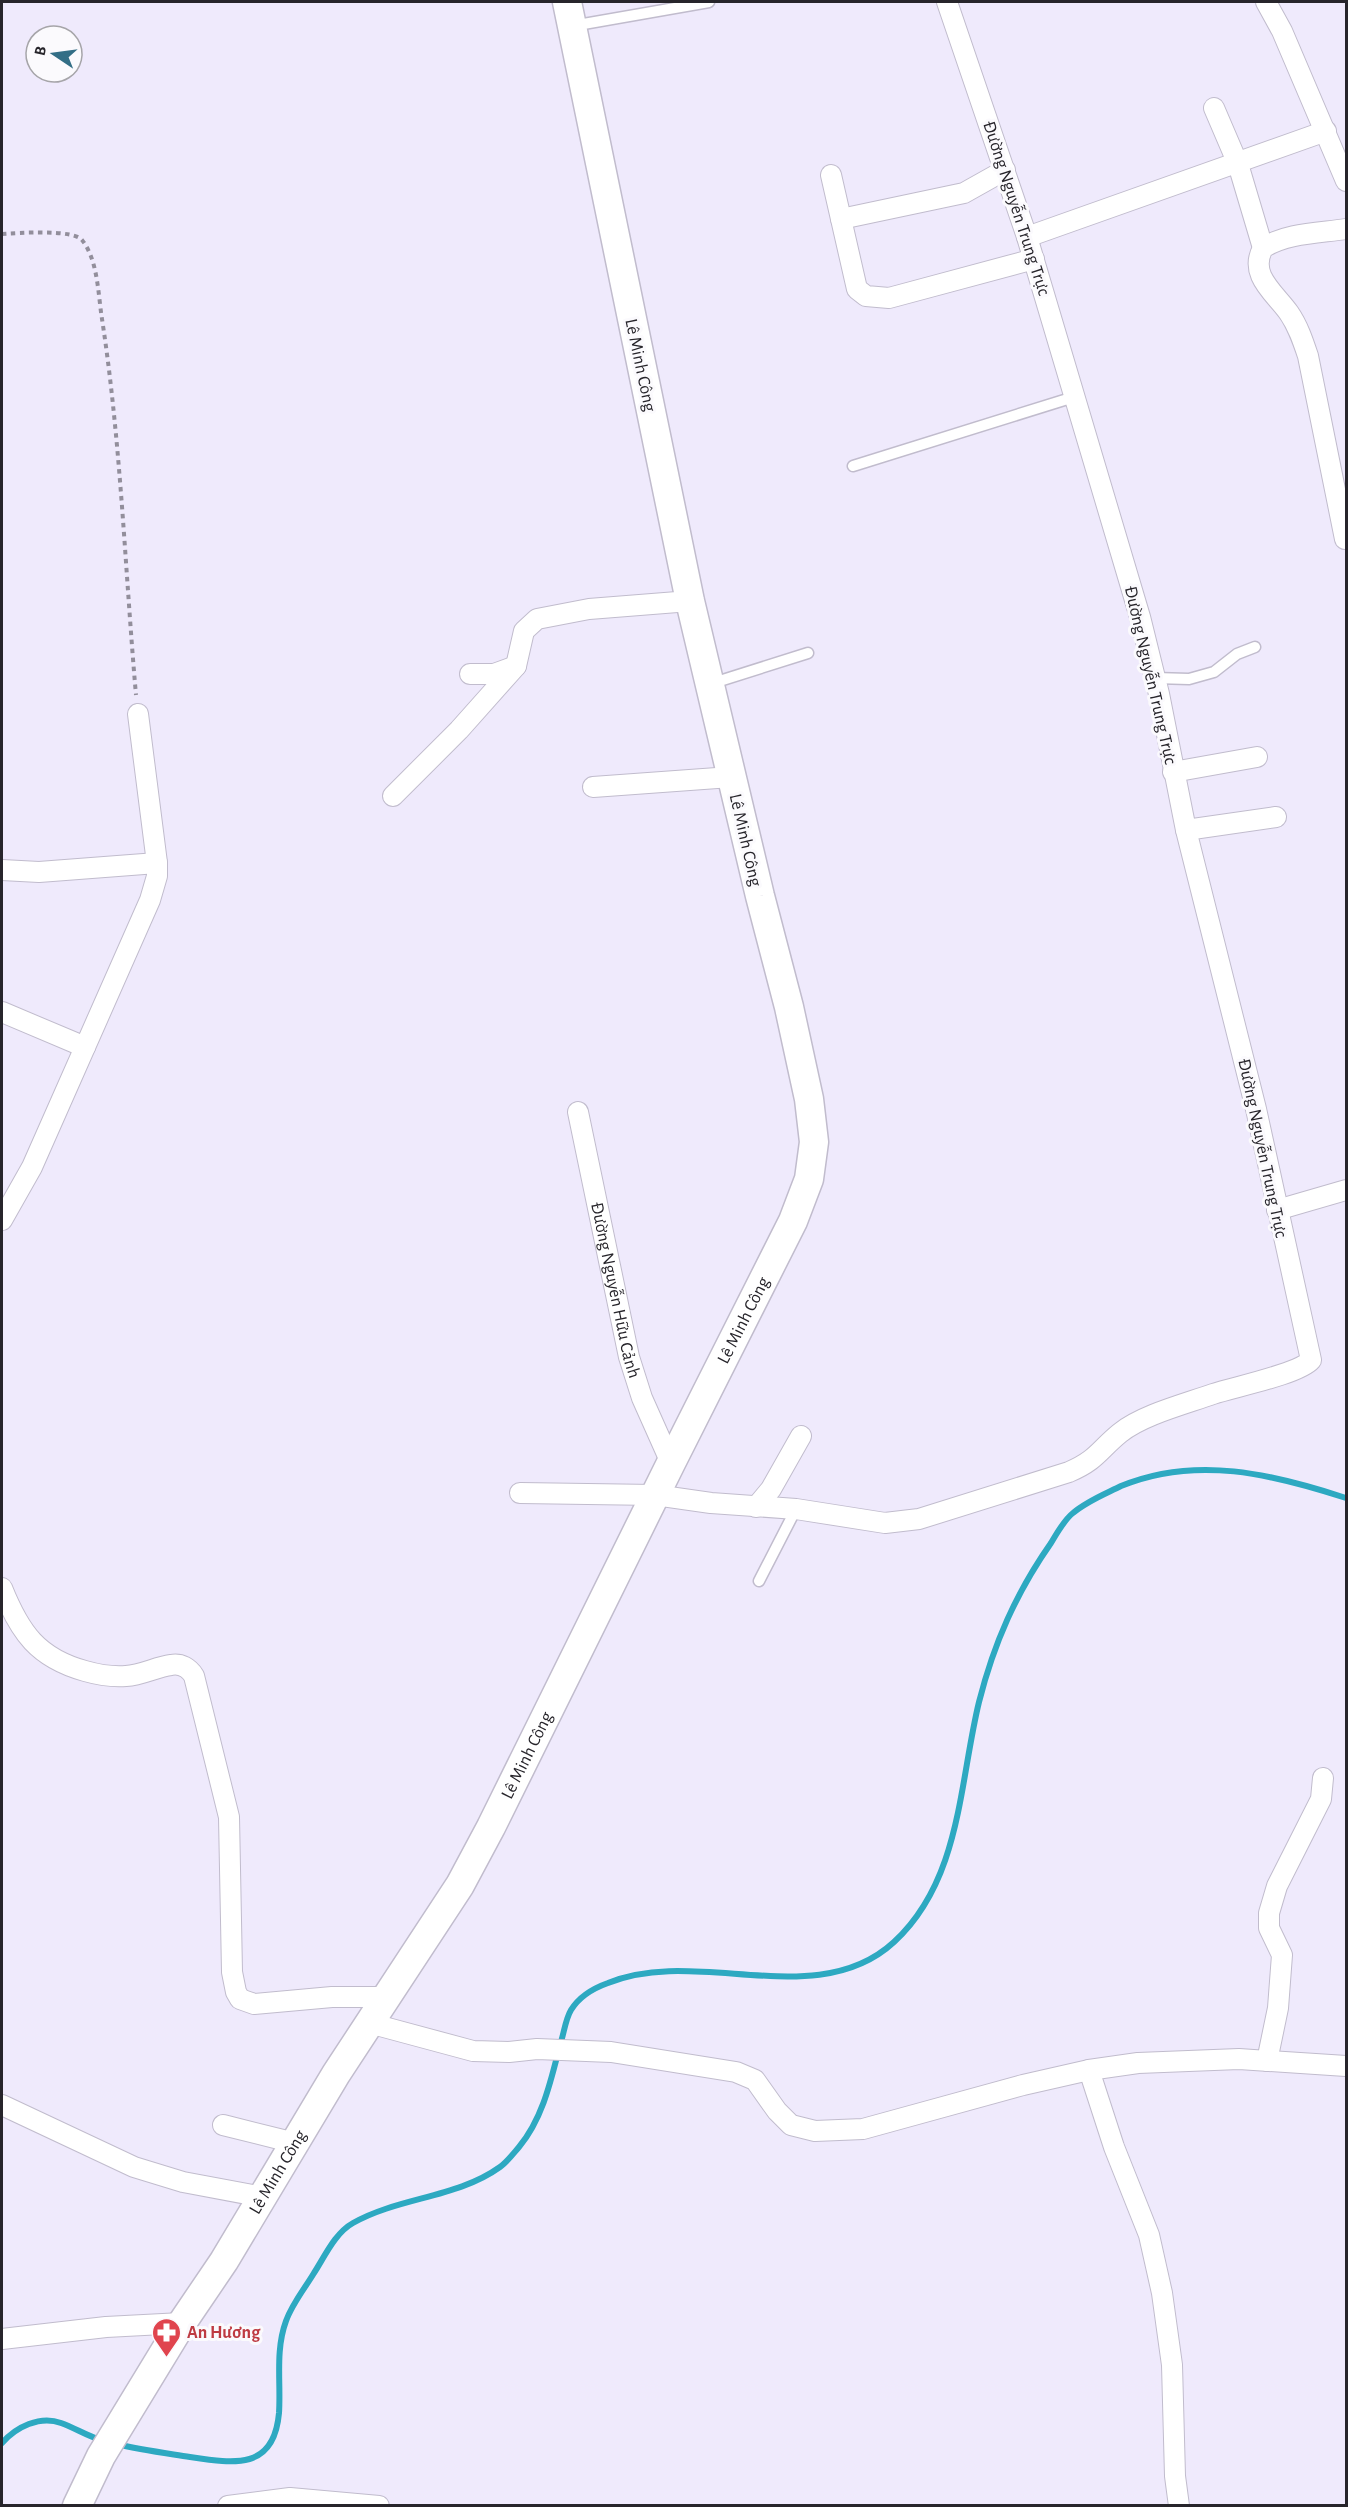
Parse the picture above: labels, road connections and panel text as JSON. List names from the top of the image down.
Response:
{
  "streets": {
    "main road": ["Lê Minh Công"],
    "street": ["Đường Nguyễn Trung Trực", "Đường Nguyễn Hữu Cảnh"]
  },
  "crossings": [
    ["Lê Minh Công", "Đường Nguyễn Hữu Cảnh"]
  ],
  "places": {
    "pharmacy": ["An Hương"]
  },
  "north": "left"
}
